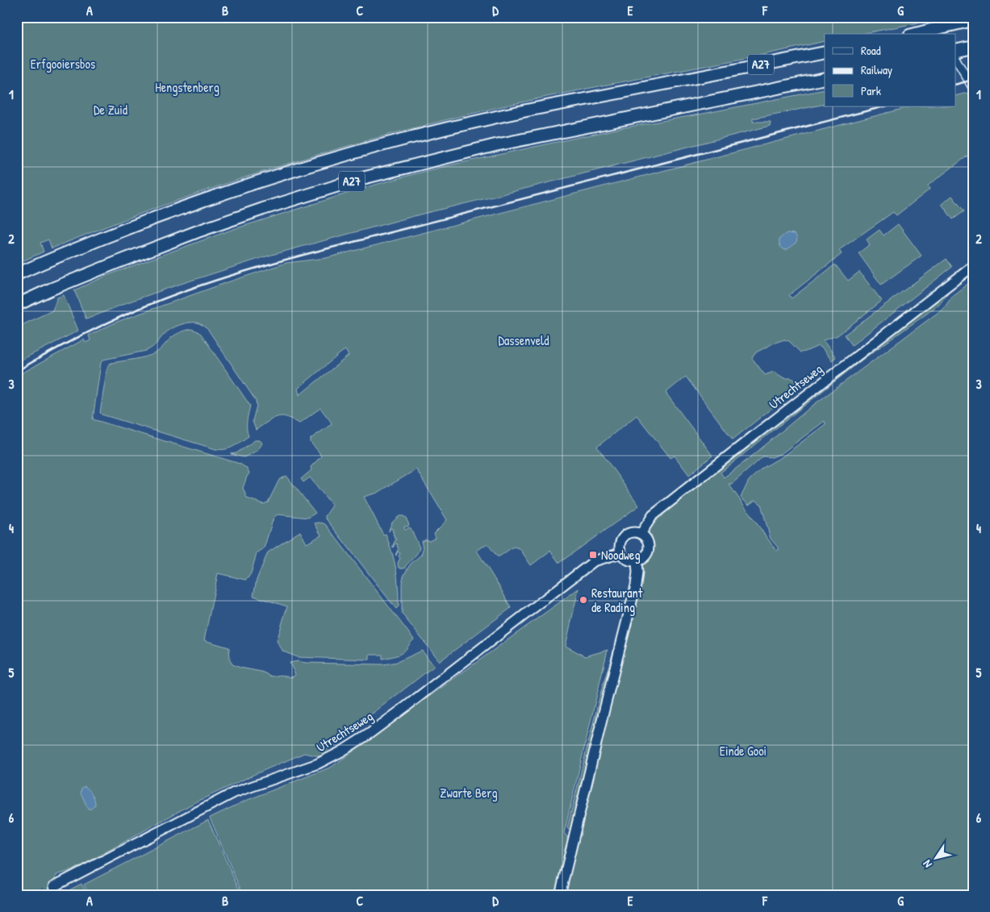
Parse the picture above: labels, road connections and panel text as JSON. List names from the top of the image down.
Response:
{
  "streets": {
    "highway": ["A27"],
    "main road": ["Utrechtseweg"]
  },
  "parks": [
    "Erfgooiersbos",
    "Hengstenberg",
    "De Zuid",
    "Dassenveld",
    "Einde Gooi",
    "Zwarte Berg"
  ],
  "places": {
    "transit": ["Noodweg"],
    "other": ["Restaurant de Rading"]
  },
  "legend": ["Road", "Railway", "Park"],
  "north": "bottom left",
  "grid": {
    "columns": [
      "A",
      "B",
      "C",
      "D",
      "E",
      "F",
      "G"
    ],
    "rows": [
      "1",
      "2",
      "3",
      "4",
      "5",
      "6"
    ]
  }
}
